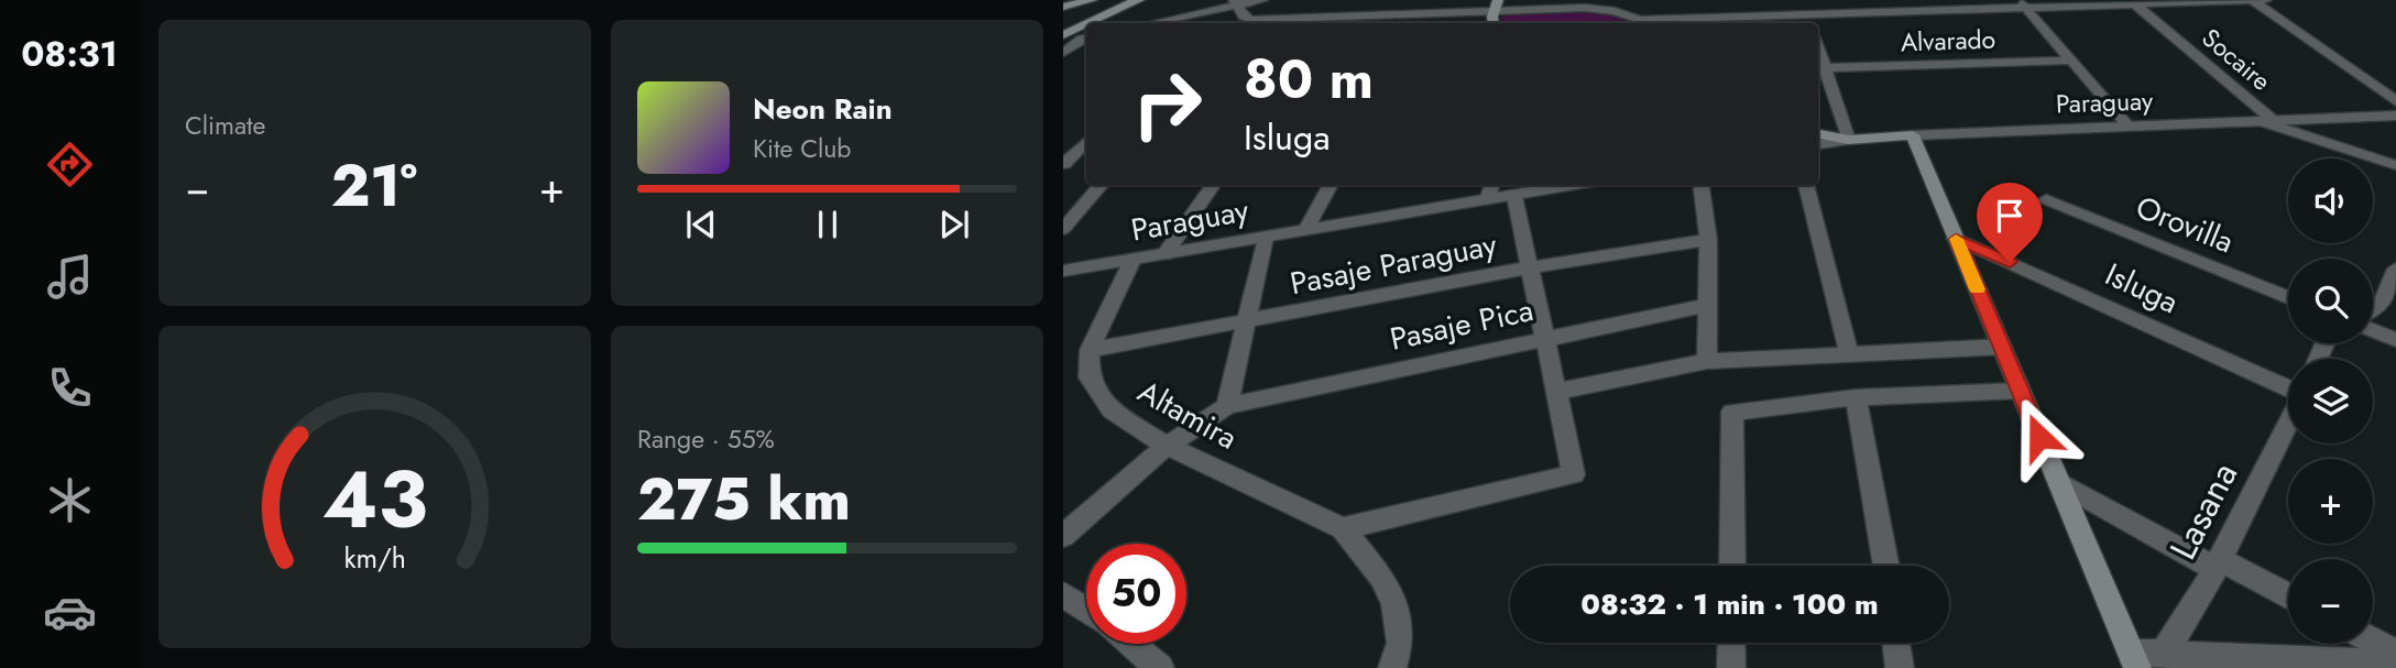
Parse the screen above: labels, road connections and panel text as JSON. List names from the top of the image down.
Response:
{
  "streets": {
    "main road": ["Paraguay"],
    "street": [
      "Alvarado",
      "Socaire",
      "Orovilla",
      "Pasaje Paraguay",
      "Isluga",
      "Pasaje Pica",
      "Altamira",
      "Lasana"
    ]
  },
  "crossings": [
    ["Socaire", "Paraguay"],
    ["Pasaje Paraguay", "Altamira"]
  ],
  "page": {
    "tabs": "08:31",
    "tile": [
      "Climate",
      ["Range · 55%", "275 km"]
    ],
    "turn": ["80 m", "Isluga"],
    "song": ["Neon Rain", "Kite Club"],
    "heat": ["−", "21°", "+"],
    "map_buttons": ["+", "−"],
    "limit": "50",
    "trip": "08:32 · 1 min · 100 m",
    "gauge": ["43", "km/h"]
  }
}
